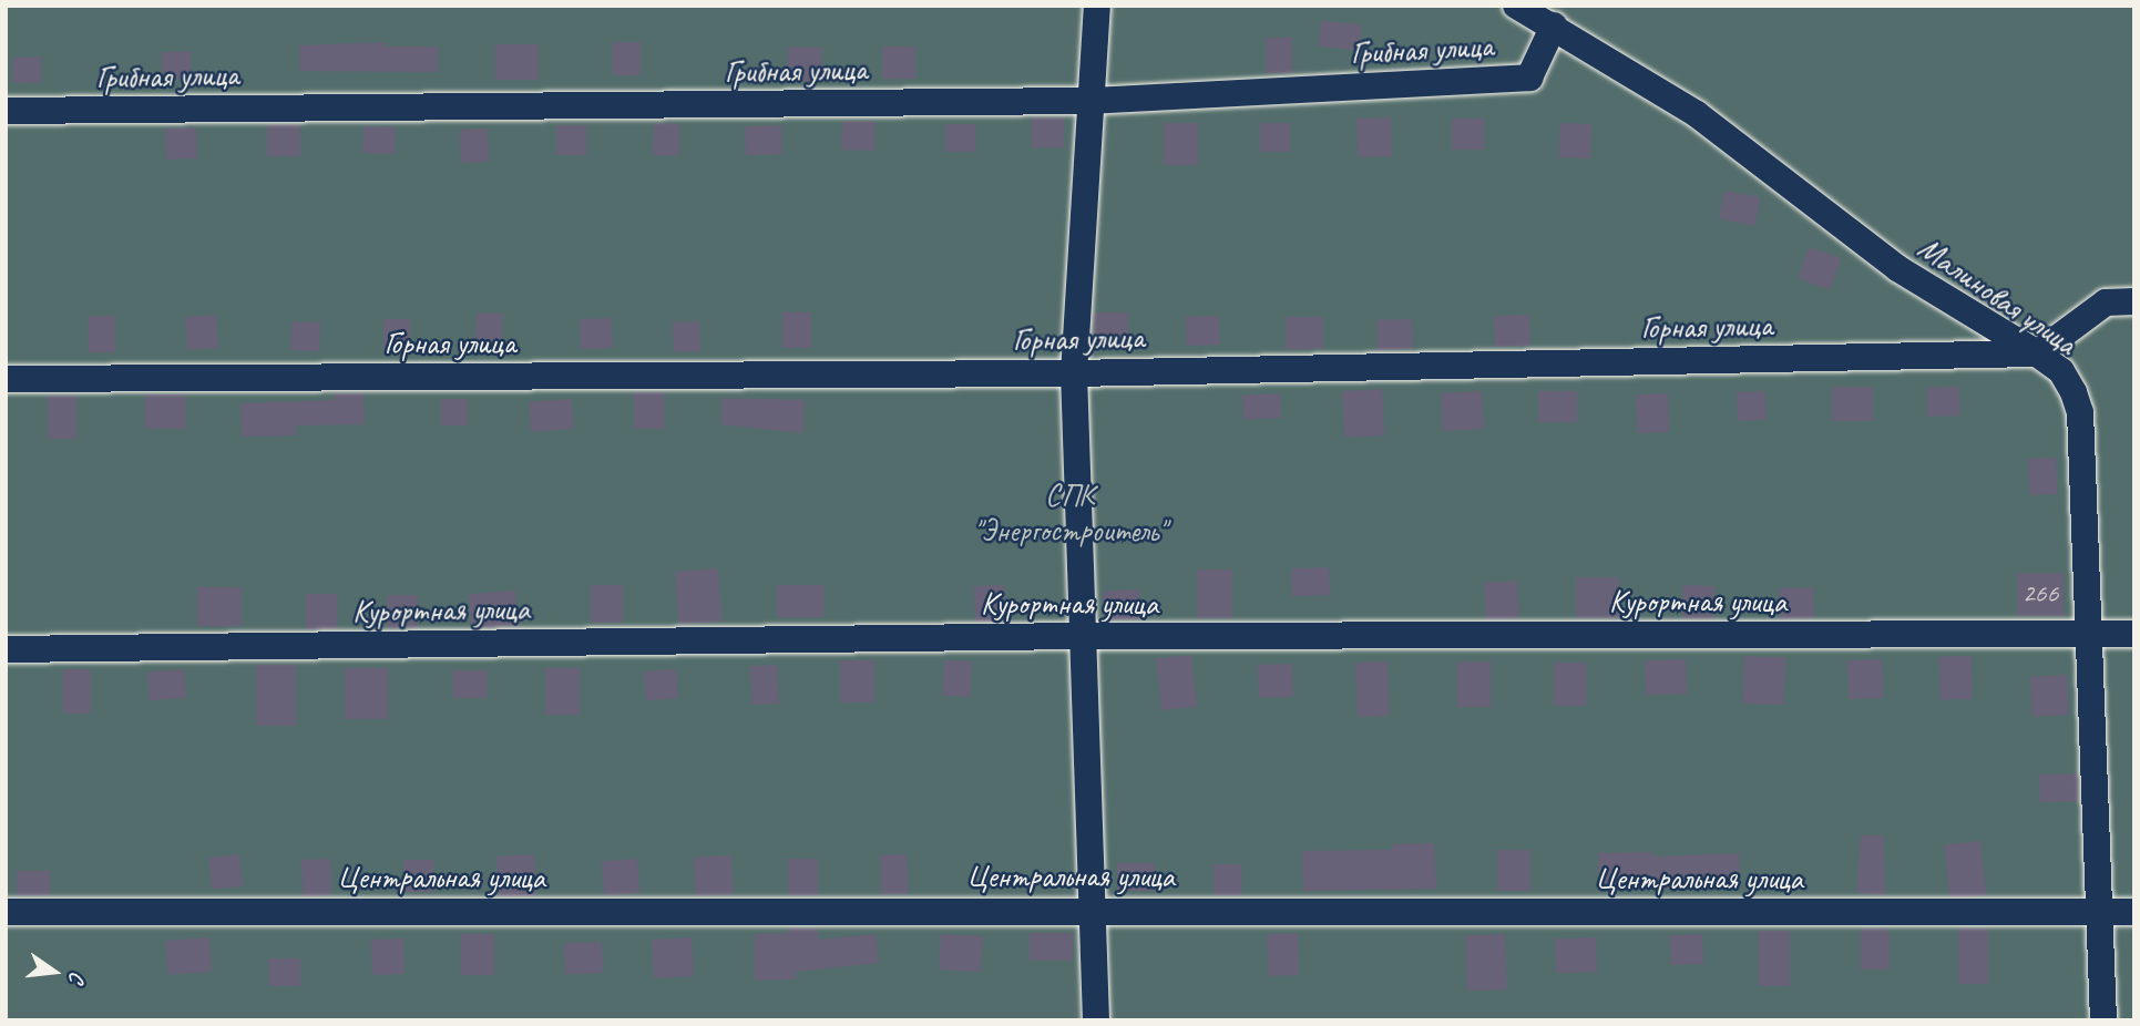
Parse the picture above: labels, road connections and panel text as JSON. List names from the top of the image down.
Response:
{
  "streets": {
    "street": [
      "Грибная улица",
      "Малиновая улица",
      "Горная улица",
      "Курортная улица",
      "Центральная улица"
    ]
  },
  "crossings": [
    ["Грибная улица", "Малиновая улица"],
    ["Малиновая улица", "Горная улица"],
    ["Малиновая улица", "Курортная улица"],
    ["Малиновая улица", "Центральная улица"]
  ],
  "parks": ["СПК \"Энергостроитель\""],
  "house_numbers": ["266"],
  "north": "right"
}
